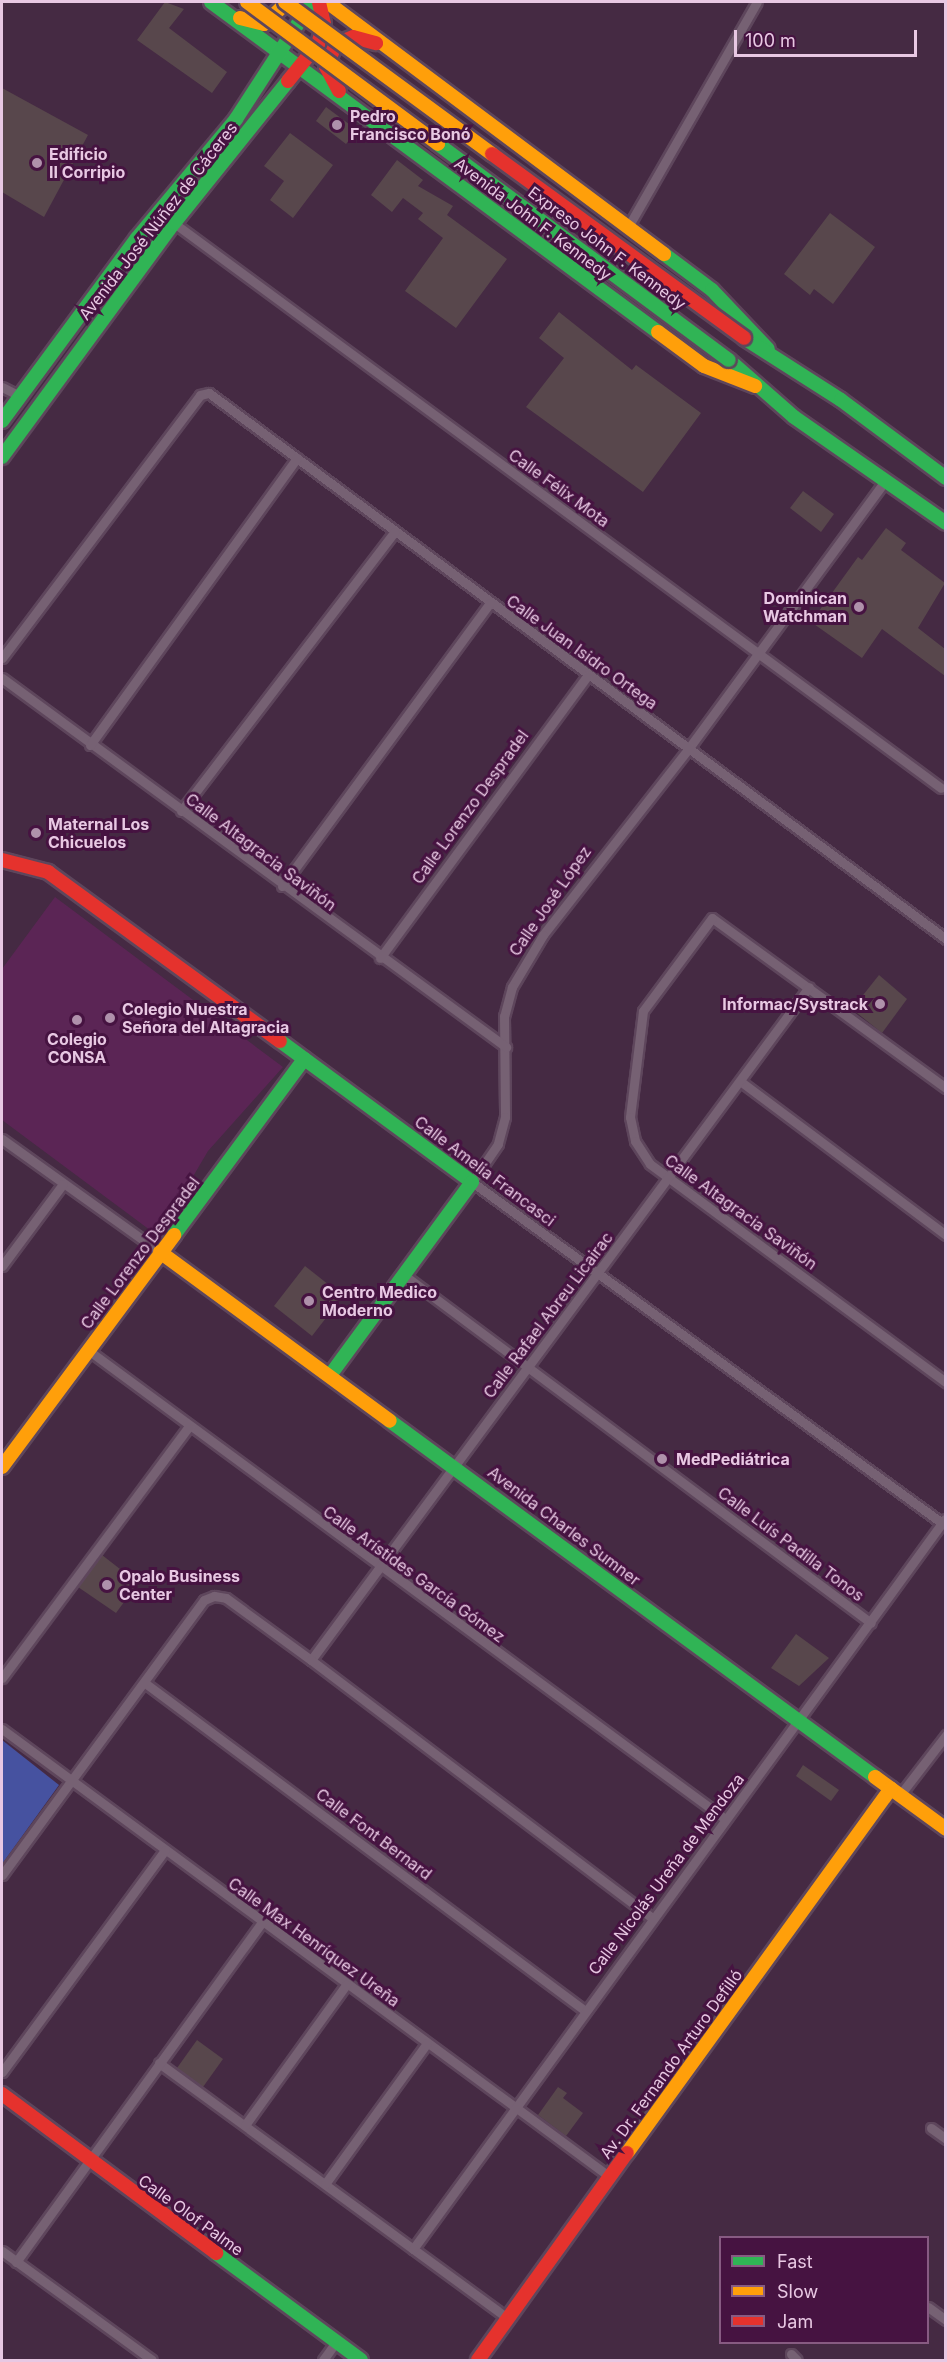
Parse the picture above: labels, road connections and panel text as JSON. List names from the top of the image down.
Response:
{
  "streets": {
    "main road": [
      "Avenida John F. Kennedy",
      "Avenida José Núñez de Cáceres",
      "Expreso John F. Kennedy",
      "Calle Lorenzo Despradel",
      "Calle José López",
      "Calle Amelia Francasci",
      "Avenida Charles Sumner",
      "Av. Dr. Fernando Arturo Defilló",
      "Calle Olof Palme"
    ],
    "street": [
      "Calle Félix Mota",
      "Calle Juan Isidro Ortega",
      "Calle Altagracia Saviñón",
      "Calle Rafael Abreu Licairac",
      "Calle Luís Padilla Tonos",
      "Calle Arístides García Gómez",
      "Calle Font Bernard",
      "Calle Nicolás Ureña de Mendoza",
      "Calle Max Henríquez Ureña"
    ]
  },
  "crossings": [
    ["Avenida John F. Kennedy", "Avenida José Núñez de Cáceres"],
    ["Avenida John F. Kennedy", "Expreso John F. Kennedy"],
    ["Avenida José Núñez de Cáceres", "Calle Félix Mota"],
    ["Expreso John F. Kennedy", "Calle José López"],
    ["Calle Félix Mota", "Calle José López"],
    ["Calle Juan Isidro Ortega", "Calle Lorenzo Despradel"],
    ["Calle Juan Isidro Ortega", "Calle José López"],
    ["Calle Lorenzo Despradel", "Calle Altagracia Saviñón"],
    ["Calle Lorenzo Despradel", "Calle Amelia Francasci"],
    ["Calle Lorenzo Despradel", "Avenida Charles Sumner"],
    ["Calle Lorenzo Despradel", "Calle Arístides García Gómez"],
    ["Calle Altagracia Saviñón", "Calle José López"],
    ["Calle Altagracia Saviñón", "Calle Rafael Abreu Licairac"],
    ["Calle José López", "Calle Amelia Francasci"],
    ["Calle José López", "Avenida Charles Sumner"],
    ["Calle José López", "Calle Luís Padilla Tonos"],
    ["Calle Amelia Francasci", "Calle Rafael Abreu Licairac"],
    ["Calle Amelia Francasci", "Calle Nicolás Ureña de Mendoza"],
    ["Calle Rafael Abreu Licairac", "Avenida Charles Sumner"],
    ["Calle Rafael Abreu Licairac", "Calle Luís Padilla Tonos"],
    ["Calle Rafael Abreu Licairac", "Calle Arístides García Gómez"],
    ["Avenida Charles Sumner", "Calle Nicolás Ureña de Mendoza"],
    ["Avenida Charles Sumner", "Av. Dr. Fernando Arturo Defilló"],
    ["Calle Luís Padilla Tonos", "Calle Nicolás Ureña de Mendoza"],
    ["Calle Arístides García Gómez", "Calle Nicolás Ureña de Mendoza"],
    ["Calle Font Bernard", "Calle Nicolás Ureña de Mendoza"],
    ["Calle Nicolás Ureña de Mendoza", "Calle Max Henríquez Ureña"],
    ["Calle Max Henríquez Ureña", "Av. Dr. Fernando Arturo Defilló"]
  ],
  "places": [
    "Pedro Francisco Bonó",
    "Edificio II Corripio",
    "Dominican Watchman",
    "Maternal Los Chicuelos",
    "Informac/Systrack",
    "Colegio Nuestra Señora del Altagracia",
    "Colegio CONSA",
    "Centro Medico Moderno",
    "MedPediátrica",
    "Opalo Business Center"
  ],
  "legend": ["Fast", "Slow", "Jam"],
  "scale_bar": "100 m"
}
